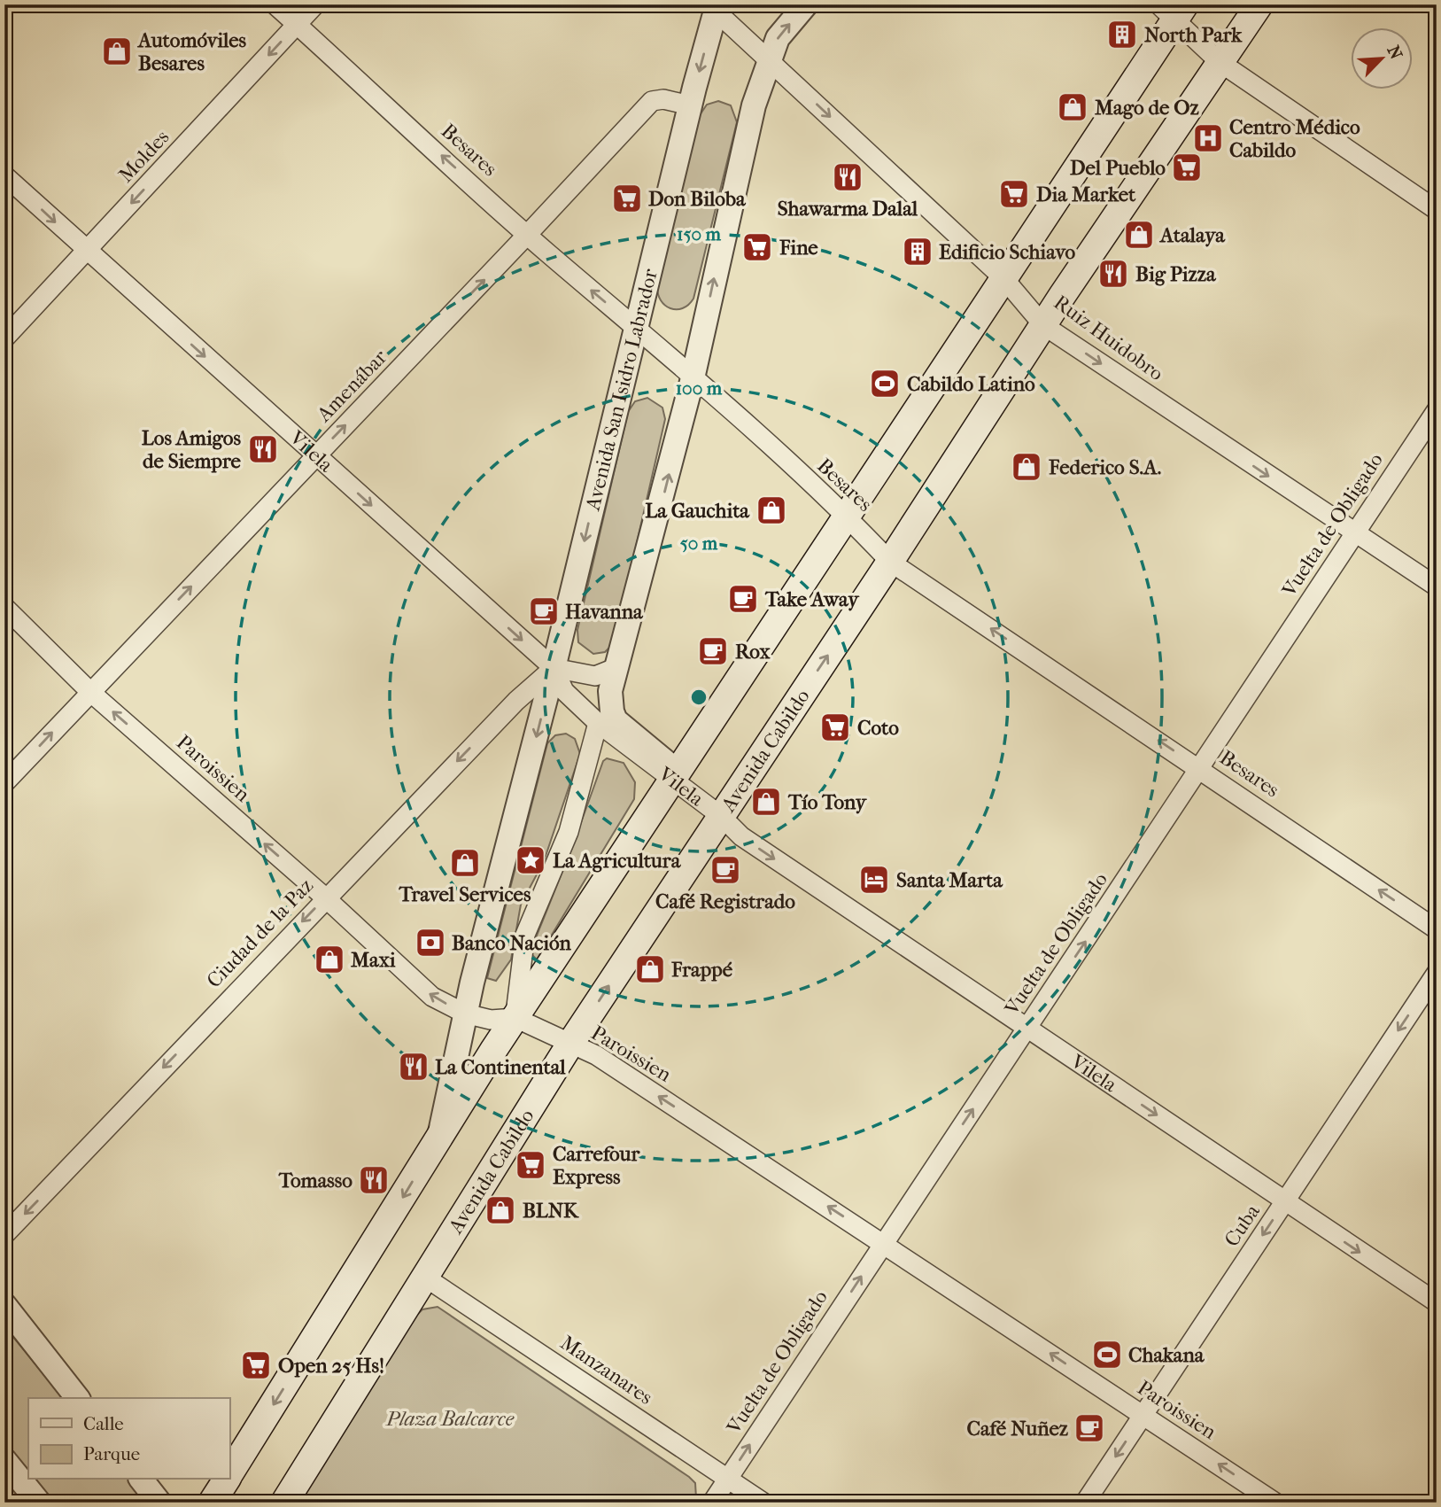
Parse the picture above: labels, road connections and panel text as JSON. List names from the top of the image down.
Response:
{
  "streets": {
    "main road": ["Avenida Cabildo"],
    "street": [
      "Besares",
      "Moldes",
      "Ruiz Huidobro",
      "Amenábar",
      "Avenida San Isidro Labrador",
      "Vilela",
      "Vuelta de Obligado",
      "Paroissien",
      "Ciudad de la Paz",
      "Cuba",
      "Manzanares"
    ]
  },
  "crossings": [
    ["Besares", "Moldes"],
    ["Besares", "Amenábar"],
    ["Besares", "Avenida San Isidro Labrador"],
    ["Besares", "Vuelta de Obligado"],
    ["Besares", "Avenida Cabildo"],
    ["Moldes", "Vilela"],
    ["Ruiz Huidobro", "Avenida San Isidro Labrador"],
    ["Ruiz Huidobro", "Vuelta de Obligado"],
    ["Ruiz Huidobro", "Avenida Cabildo"],
    ["Amenábar", "Avenida San Isidro Labrador"],
    ["Amenábar", "Vilela"],
    ["Amenábar", "Paroissien"],
    ["Avenida San Isidro Labrador", "Vilela"],
    ["Avenida San Isidro Labrador", "Paroissien"],
    ["Avenida San Isidro Labrador", "Ciudad de la Paz"],
    ["Vilela", "Vuelta de Obligado"],
    ["Vilela", "Avenida Cabildo"],
    ["Vilela", "Ciudad de la Paz"],
    ["Vilela", "Cuba"],
    ["Vuelta de Obligado", "Paroissien"],
    ["Vuelta de Obligado", "Manzanares"],
    ["Avenida Cabildo", "Paroissien"],
    ["Avenida Cabildo", "Manzanares"],
    ["Paroissien", "Ciudad de la Paz"],
    ["Paroissien", "Cuba"]
  ],
  "one_way": [
    "Besares",
    "Moldes",
    "Ruiz Huidobro",
    "Amenábar",
    "Vilela",
    "Vuelta de Obligado",
    "Paroissien",
    "Ciudad de la Paz",
    "Cuba"
  ],
  "parks": ["Plaza Balcarce"],
  "places": {
    "building": ["North Park", "Edificio Schiavo"],
    "shop": [
      "Automóviles Besares",
      "Mago de Oz",
      "Atalaya",
      "Federico S.A.",
      "La Gauchita",
      "Tío Tony",
      "Travel Services",
      "Maxi",
      "Frappé",
      "BLNK"
    ],
    "hospital": ["Centro Médico Cabildo"],
    "supermarket": [
      "Del Pueblo",
      "Dia Market",
      "Don Biloba",
      "Fine",
      "Coto",
      "Carrefour Express",
      "Open 25 Hs!"
    ],
    "restaurant": [
      "Shawarma Dalal",
      "Big Pizza",
      "Los Amigos de Siempre",
      "La Continental",
      "Tomasso"
    ],
    "sports": ["Cabildo Latino", "Chakana"],
    "cafe": [
      "Take Away",
      "Havanna",
      "Rox",
      "Café Registrado",
      "Café Nuñez"
    ],
    "place": ["La Agricultura"],
    "hotel": ["Santa Marta"],
    "bank": ["Banco Nación"]
  },
  "legend": ["Calle", "Parque"],
  "north": "top right",
  "rings": ["150 m", "100 m", "50 m"]
}
